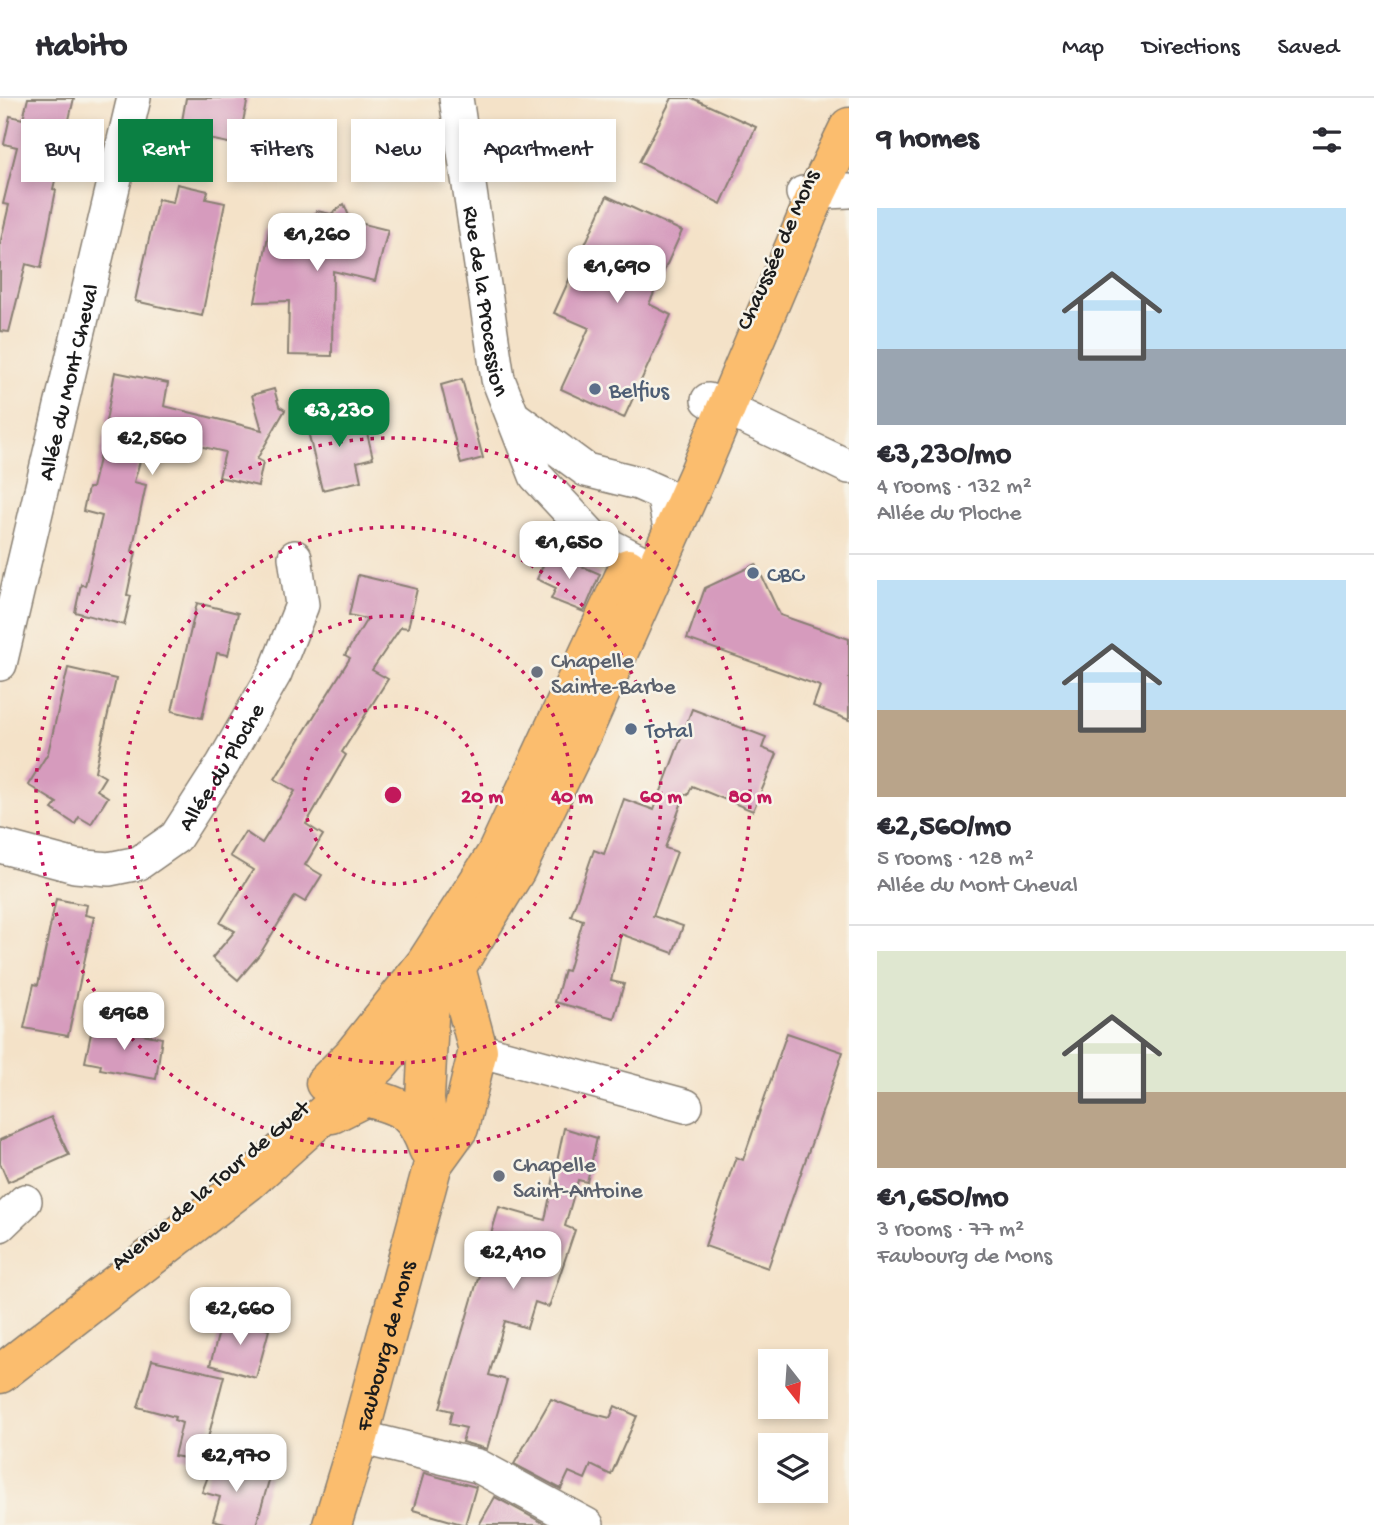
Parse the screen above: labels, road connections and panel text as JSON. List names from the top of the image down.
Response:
{
  "streets": {
    "main road": ["Chaussée de Mons", "Avenue de la Tour de Guet", "Faubourg de Mons"],
    "street": ["Rue de la Procession", "Allée du Mont Cheval", "Allée du Ploche"]
  },
  "places": [
    "Belfius",
    "CBC",
    "Chapelle Sainte-Barbe",
    "Total",
    "Chapelle Saint-Antoine"
  ],
  "north": "bottom",
  "page": {
    "header": "Habito",
    "nav": ["Map", "Directions", "Saved"],
    "heading": "9 homes",
    "chip": [
      "Buy",
      "Rent",
      "Filters",
      "New",
      "Apartment"
    ],
    "list": [
      {
        "name": "€3,230/mo",
        "note": "4 rooms · 132 m² · Allée du Ploche"
      },
      {
        "name": "€2,560/mo",
        "note": "5 rooms · 128 m² · Allée du Mont Cheval"
      },
      {
        "name": "€1,650/mo",
        "note": "3 rooms · 77 m² · Faubourg de Mons"
      }
    ],
    "price": [
      "€1,260",
      "€1,690",
      "€3,230",
      "€2,560",
      "€1,650",
      "€968",
      "€2,410",
      "€2,660",
      "€2,970"
    ]
  },
  "rings": [
    "20 m",
    "40 m",
    "60 m",
    "80 m"
  ]
}
